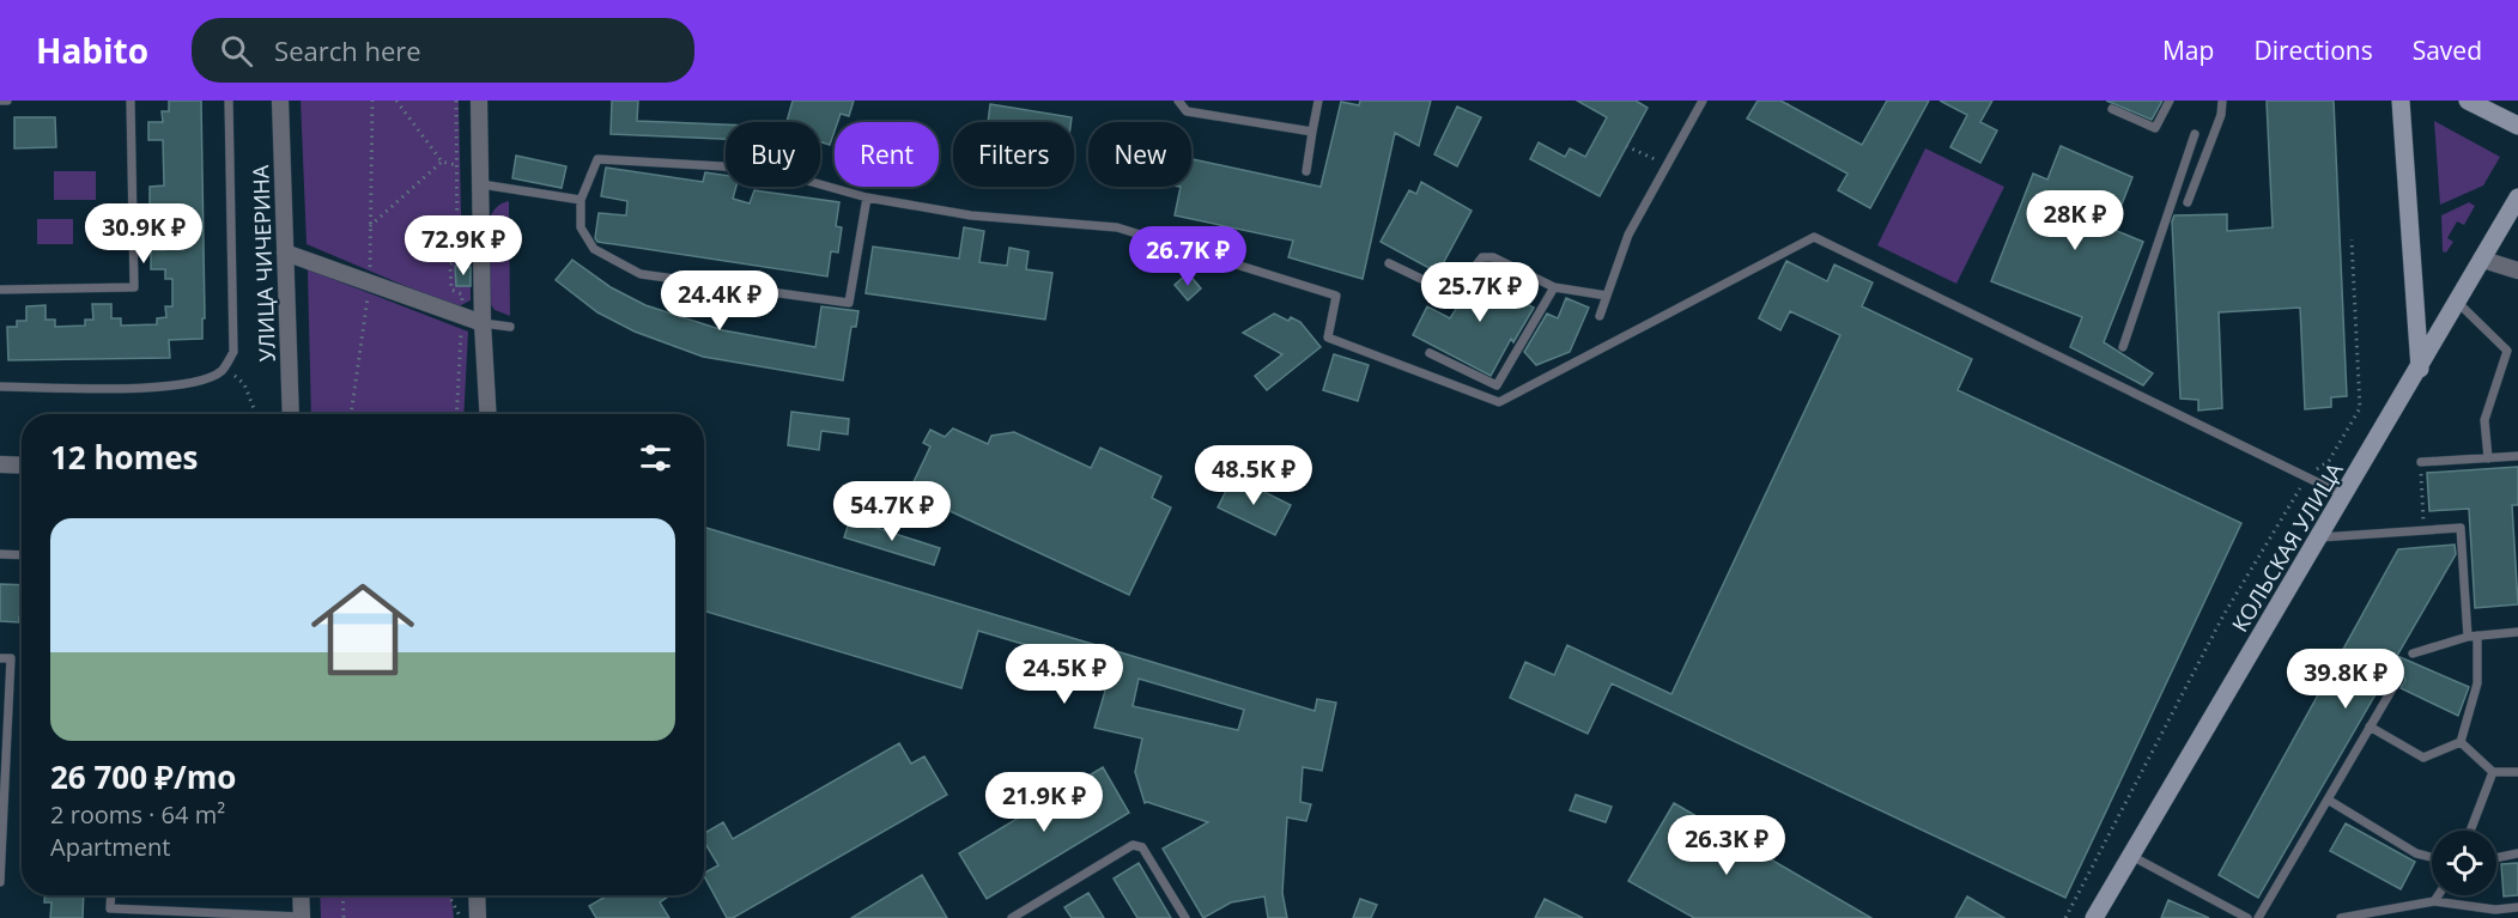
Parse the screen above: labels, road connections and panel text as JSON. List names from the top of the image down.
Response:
{
  "streets": {
    "main road": ["КОЛЬСКАЯ УЛИЦА"],
    "street": ["УЛИЦА ЧИЧЕРИНА"]
  },
  "page": {
    "header": "Habito",
    "search": "Search here",
    "nav": ["Map", "Directions", "Saved"],
    "chip": [
      "Buy",
      "Rent",
      "Filters",
      "New"
    ],
    "price": [
      "28K ₽",
      "30.9K ₽",
      "72.9K ₽",
      "26.7K ₽",
      "25.7K ₽",
      "24.4K ₽",
      "48.5K ₽",
      "54.7K ₽",
      "24.5K ₽",
      "39.8K ₽",
      "21.9K ₽",
      "26.3K ₽"
    ],
    "heading": "12 homes",
    "list": [
      {
        "name": "26 700 ₽/mo",
        "note": "2 rooms · 64 m² · Apartment"
      }
    ]
  }
}
